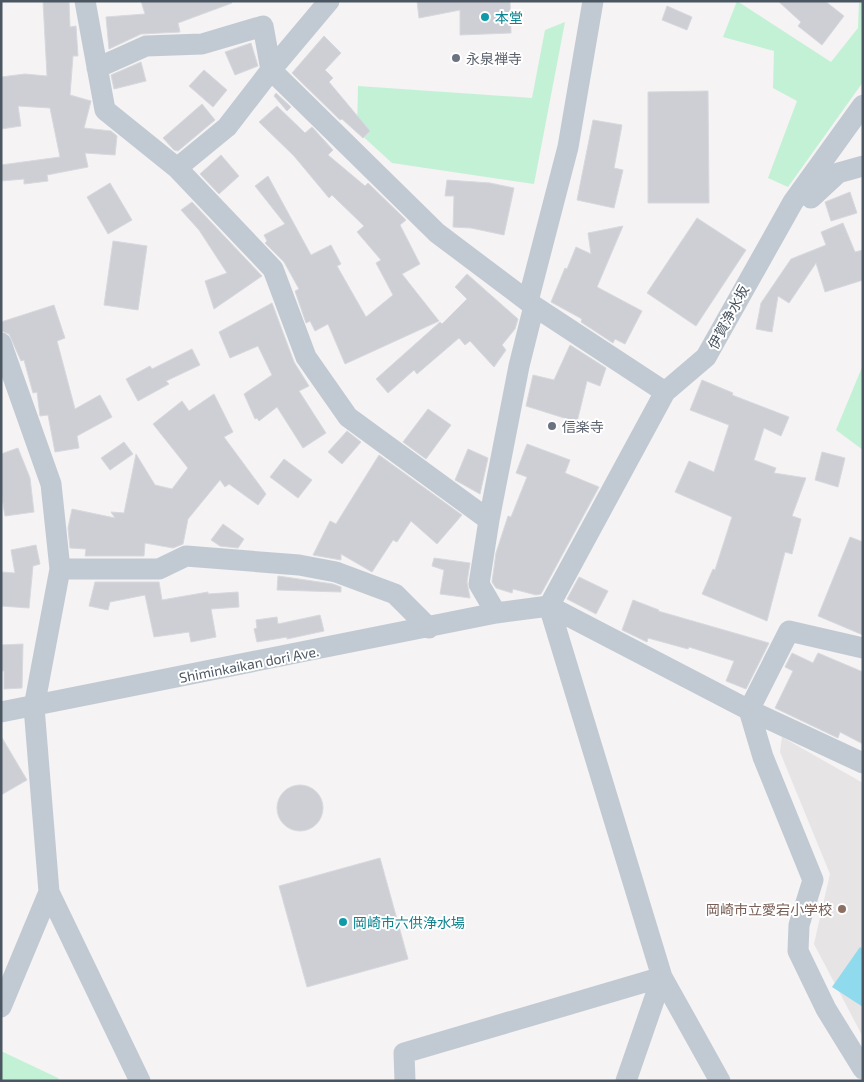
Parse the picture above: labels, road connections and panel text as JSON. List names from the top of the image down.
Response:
{
  "streets": {
    "street": ["伊賀浄水坂", "Shiminkaikan dori Ave."]
  },
  "crossings": [
    ["伊賀浄水坂", "Shiminkaikan dori Ave."]
  ],
  "places": [
    "本堂",
    "永泉禅寺",
    "信楽寺",
    "岡崎市立愛宕小学校",
    "岡崎市六供浄水場"
  ]
}
